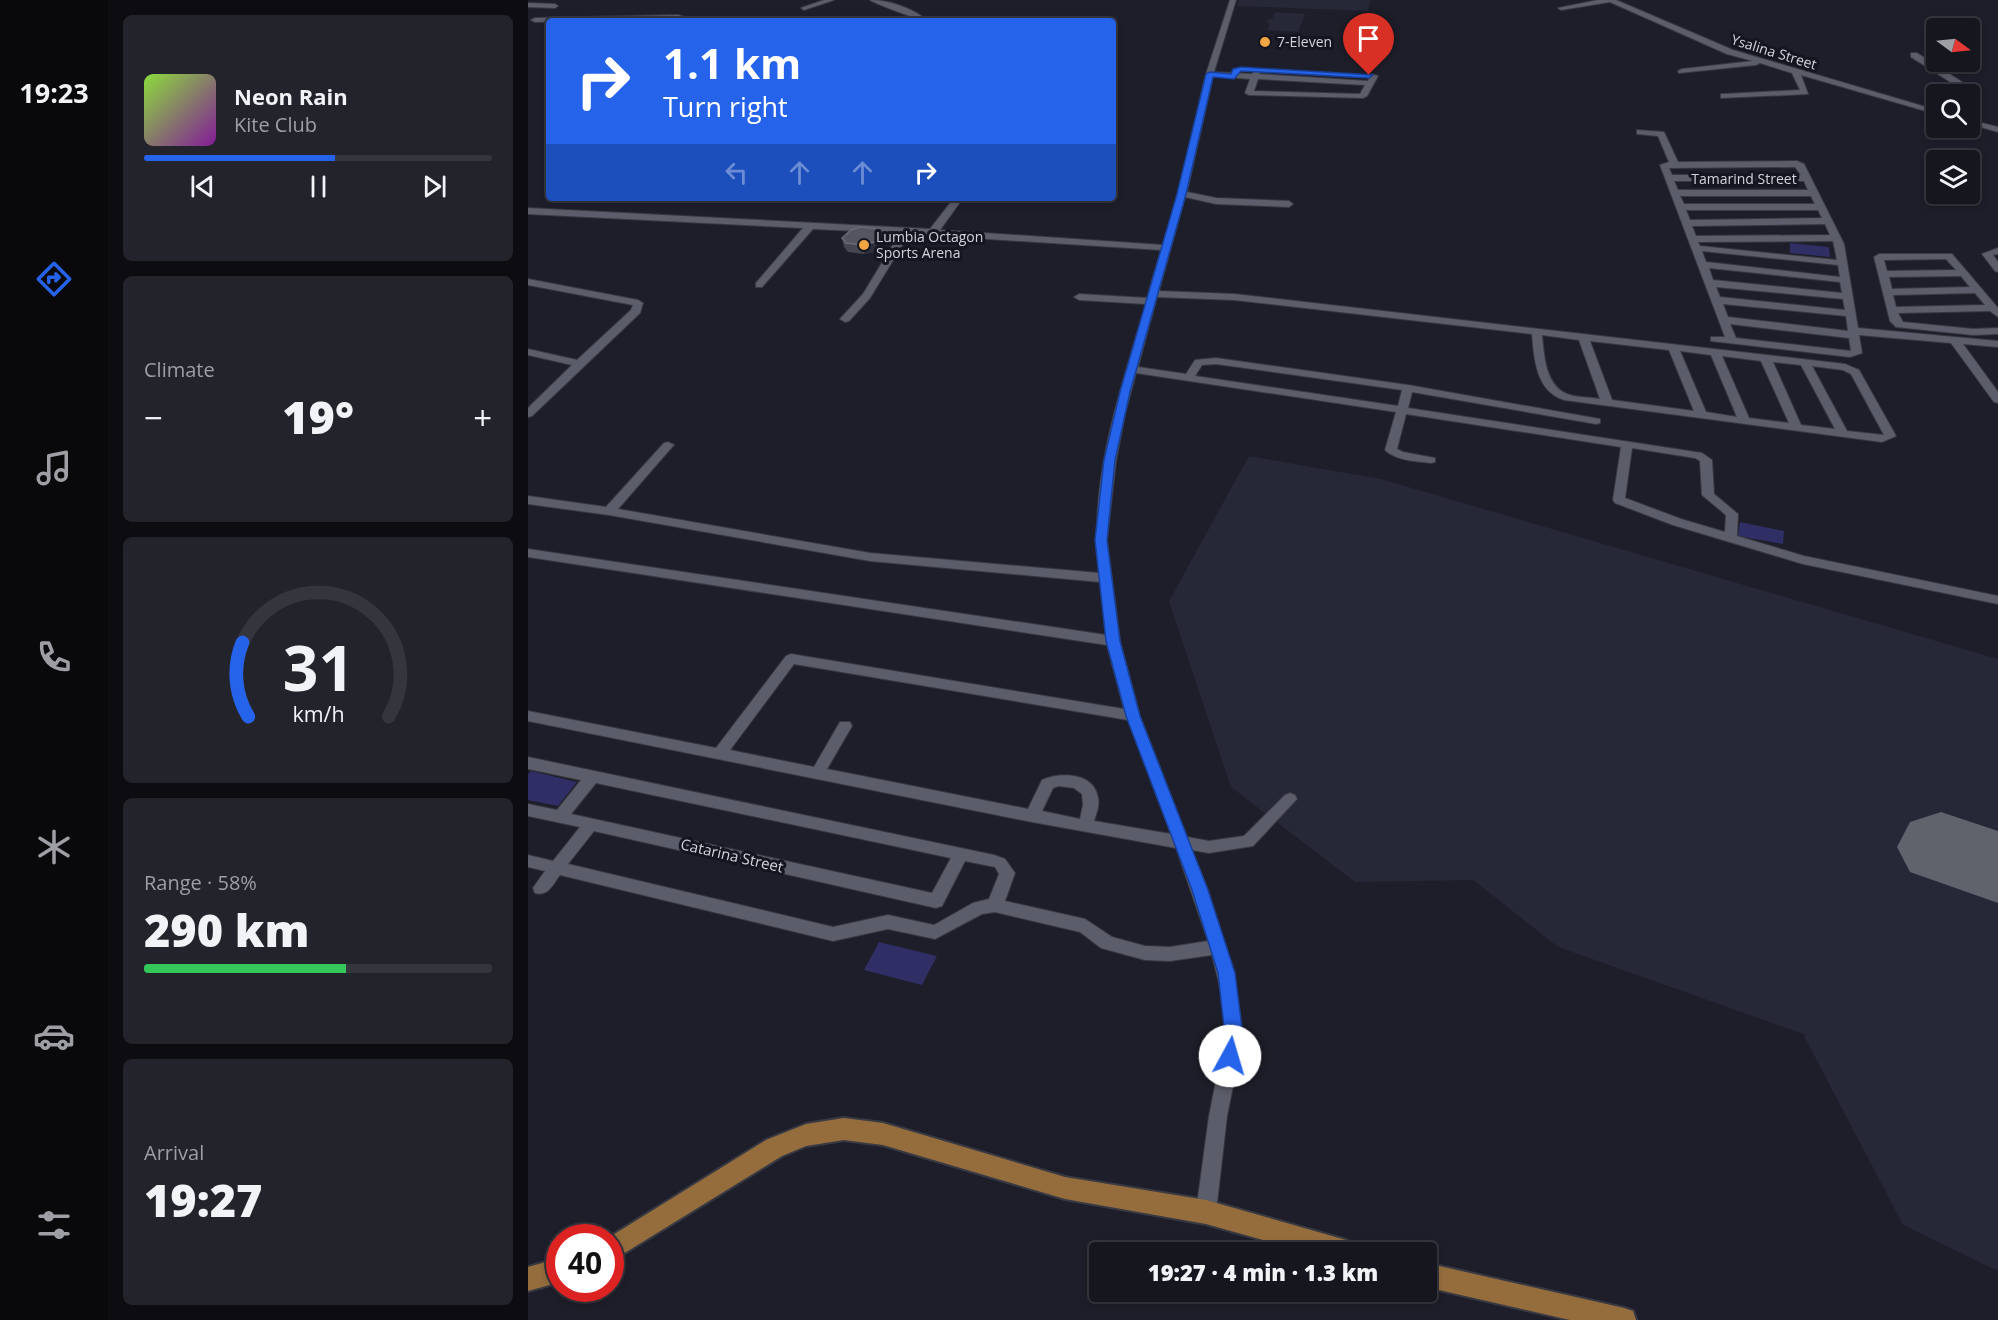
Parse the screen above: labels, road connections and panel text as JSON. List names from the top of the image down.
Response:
{
  "streets": {
    "street": ["Ysalina Street", "Tamarind Street", "Catarina Street"]
  },
  "places": ["7-Eleven", "Lumbia Octagon Sports Arena"],
  "north": "right",
  "page": {
    "tabs": "19:23",
    "turn": ["1.1 km", "Turn right"],
    "song": ["Neon Rain", "Kite Club"],
    "tile": [
      "Climate",
      ["Range · 58%", "290 km"],
      ["Arrival", "19:27"]
    ],
    "heat": ["−", "19°", "+"],
    "limit": "40",
    "trip": "19:27 · 4 min · 1.3 km",
    "gauge": ["31", "km/h"]
  }
}
